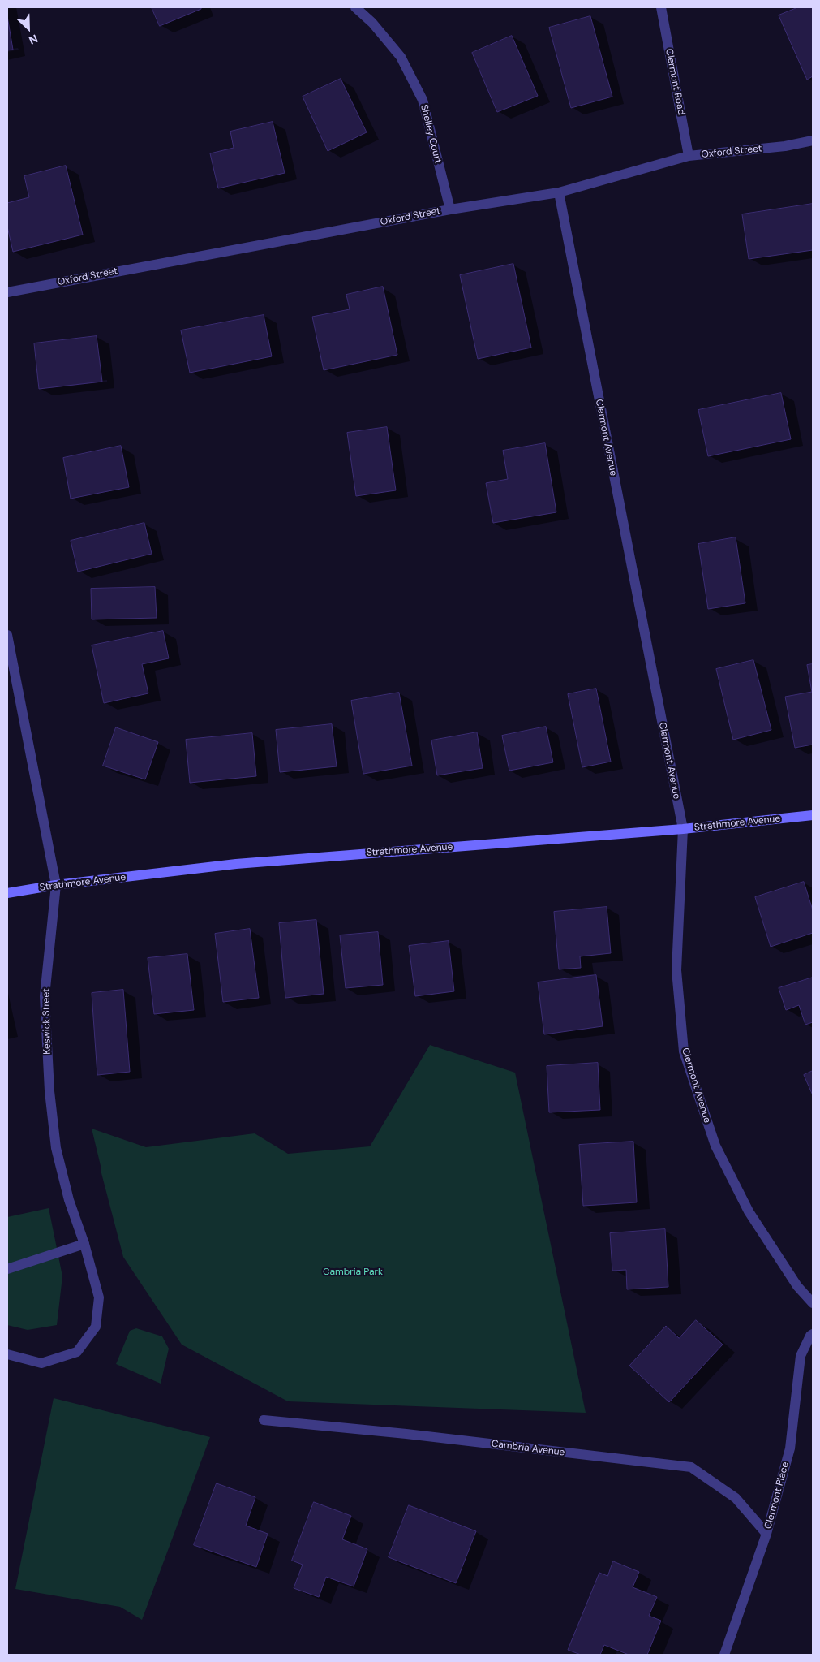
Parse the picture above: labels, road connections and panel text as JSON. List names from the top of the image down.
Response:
{
  "streets": {
    "main road": ["Strathmore Avenue"],
    "street": [
      "Clermont Road",
      "Shelley Court",
      "Oxford Street",
      "Clermont Avenue",
      "Keswick Street",
      "Cambria Avenue",
      "Clermont Place"
    ]
  },
  "crossings": [
    ["Clermont Road", "Oxford Street"],
    ["Shelley Court", "Oxford Street"],
    ["Oxford Street", "Clermont Avenue"],
    ["Clermont Avenue", "Strathmore Avenue"],
    ["Strathmore Avenue", "Keswick Street"],
    ["Cambria Avenue", "Clermont Place"]
  ],
  "parks": ["Cambria Park"],
  "north": "bottom right"
}
